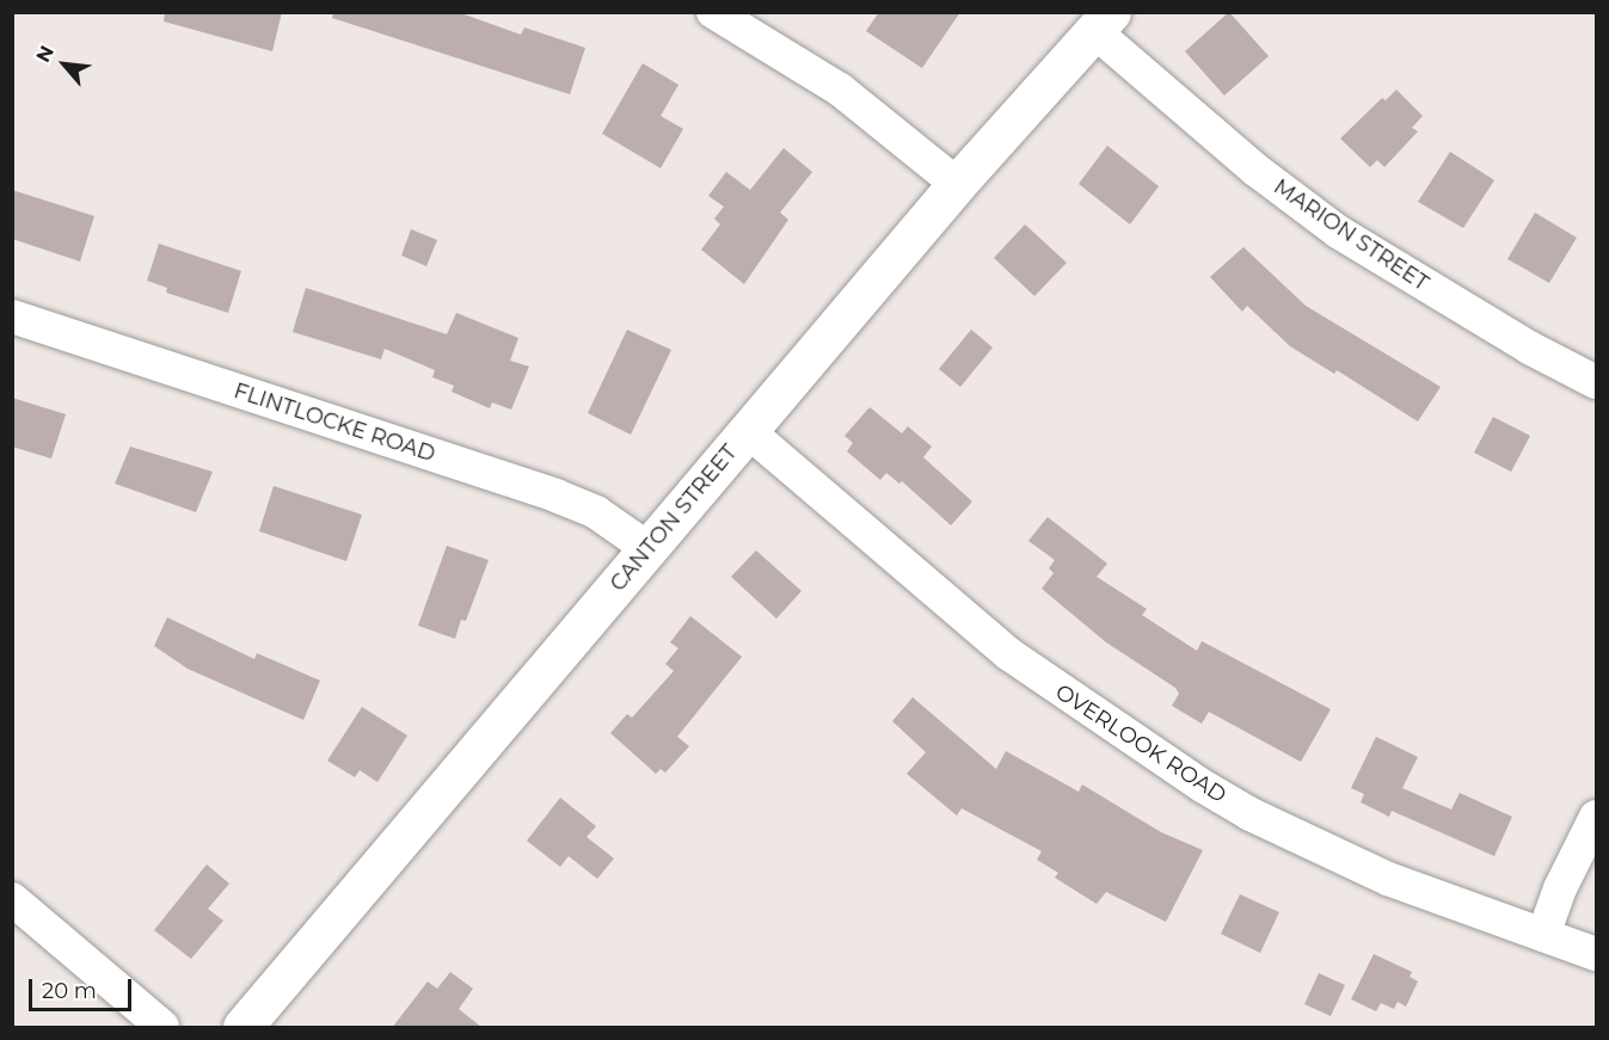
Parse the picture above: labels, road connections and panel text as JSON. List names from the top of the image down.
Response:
{
  "streets": {
    "street": [
      "MARION STREET",
      "FLINTLOCKE ROAD",
      "CANTON STREET",
      "OVERLOOK ROAD"
    ]
  },
  "crossings": [
    ["MARION STREET", "CANTON STREET"],
    ["FLINTLOCKE ROAD", "CANTON STREET"],
    ["CANTON STREET", "OVERLOOK ROAD"]
  ],
  "scale_bar": "20 m",
  "north": "top left"
}
